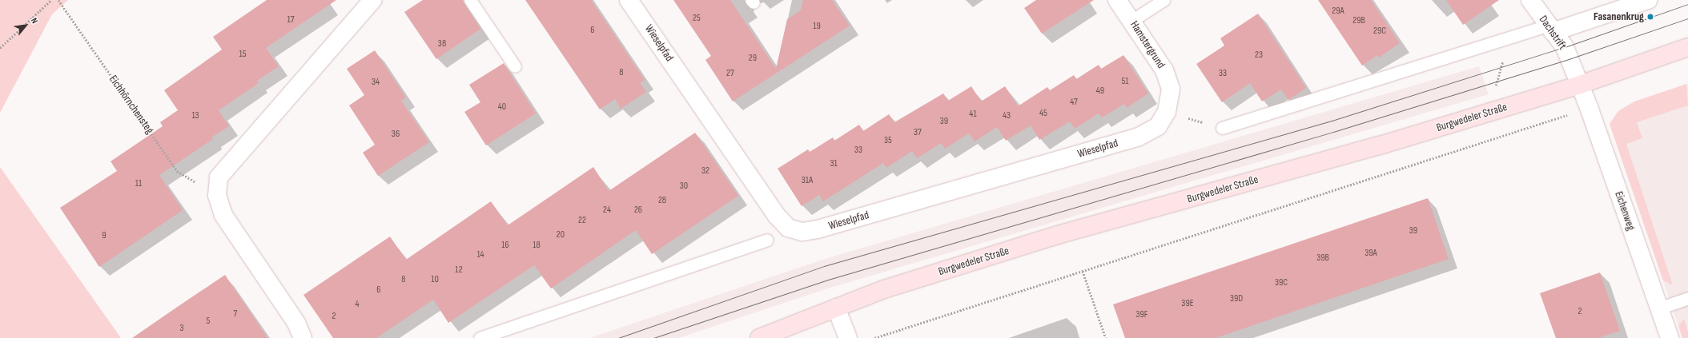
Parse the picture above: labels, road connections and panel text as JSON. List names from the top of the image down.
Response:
{
  "streets": {
    "main road": ["Burgwedeler Straße"],
    "street": [
      "Dachstrift",
      "Wieselpfad",
      "Hamstergrund",
      "Eichenweg"
    ],
    "path": ["Eichhörnchensteg"]
  },
  "crossings": [
    ["Dachstrift", "Burgwedeler Straße"],
    ["Dachstrift", "Eichenweg"],
    ["Wieselpfad", "Hamstergrund"],
    ["Burgwedeler Straße", "Eichenweg"]
  ],
  "places": ["Fasanenkrug"],
  "house_numbers": [
    "29A",
    "25",
    "17",
    "29B",
    "19",
    "6",
    "29C",
    "38",
    "15",
    "23",
    "29",
    "8",
    "27",
    "33",
    "51",
    "34",
    "49",
    "47",
    "40",
    "45",
    "41",
    "13",
    "43",
    "39",
    "37",
    "36",
    "35",
    "33",
    "31",
    "32",
    "31A",
    "11",
    "30",
    "28",
    "24",
    "26",
    "22",
    "39",
    "20",
    "9",
    "16",
    "18",
    "39A",
    "14",
    "39B",
    "12",
    "8",
    "10",
    "39C",
    "6",
    "39D",
    "39E",
    "4",
    "2",
    "7",
    "39F",
    "2",
    "5",
    "3"
  ],
  "north": "top right"
}
